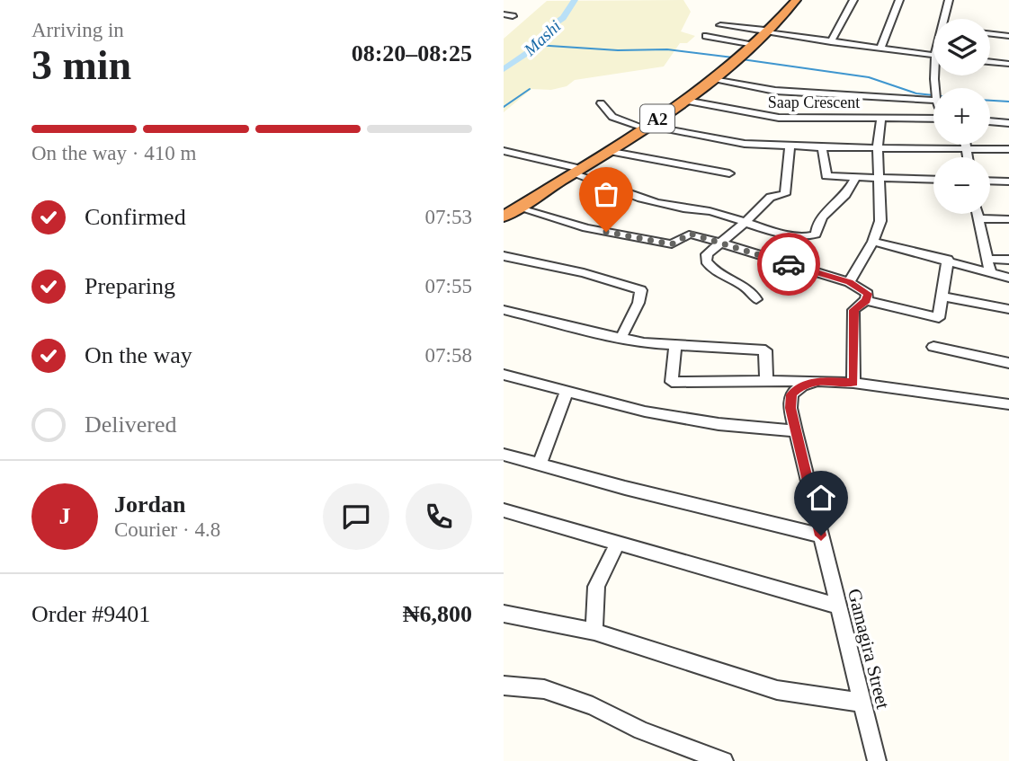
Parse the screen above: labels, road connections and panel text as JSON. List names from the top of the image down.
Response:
{
  "streets": {
    "highway": ["A2"],
    "street": ["Saap Crescent", "Gamagira Street"]
  },
  "crossings": [
    ["Saap Crescent", "A2"]
  ],
  "water": ["Mashi"],
  "page": {
    "heading": ["3 min", "Arriving in", "08:20–08:25"],
    "panel": [
      "Jordan",
      "Courier · 4.8",
      "Order #9401",
      "₦6,800"
    ],
    "map_buttons": ["+", "−"],
    "bar": "On the way · 410 m",
    "list": [
      ["Confirmed", "07:53"],
      ["Preparing", "07:55"],
      ["On the way", "07:58"],
      "Delivered"
    ],
    "round": "J"
  }
}
